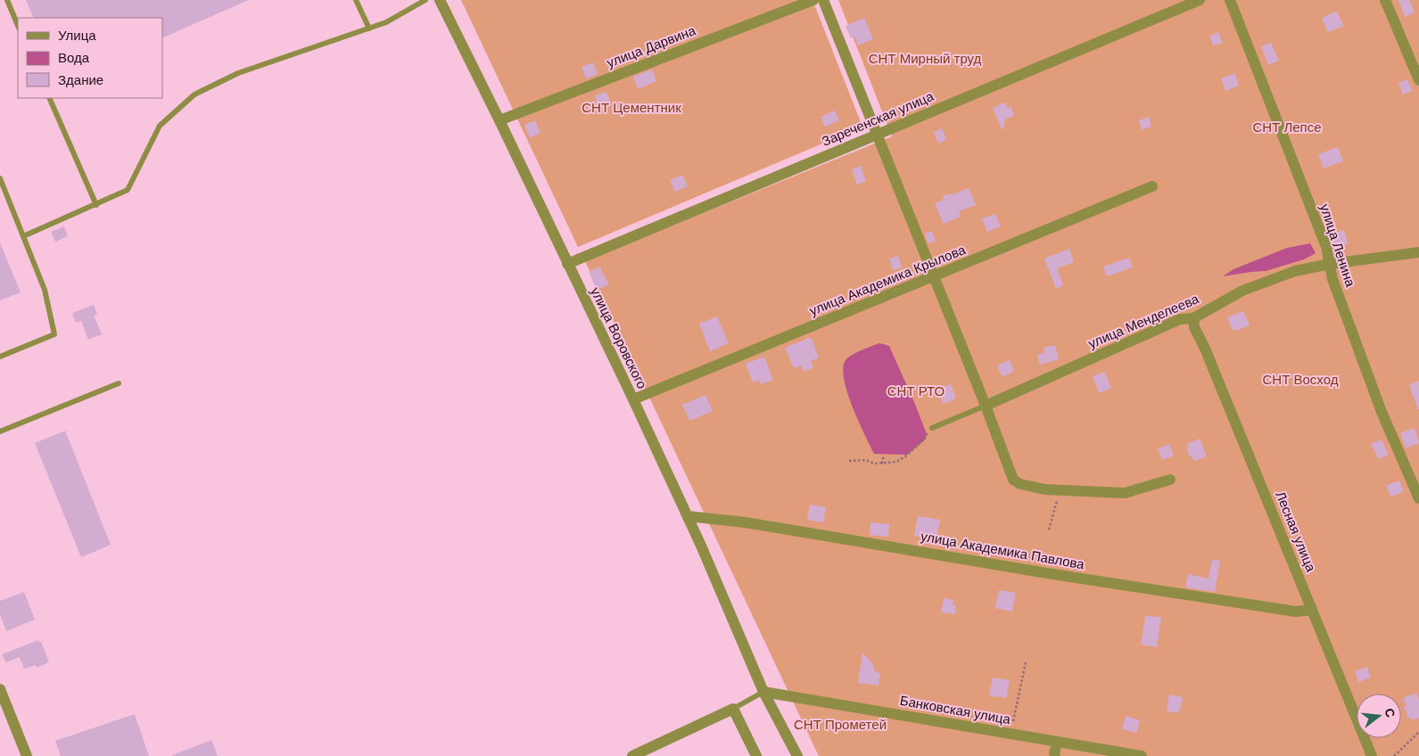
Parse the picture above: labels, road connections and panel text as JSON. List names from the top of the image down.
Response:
{
  "streets": {
    "street": [
      "улица Дарвина",
      "Зареченская улица",
      "улица Ленина",
      "улица Академика Крылова",
      "улица Менделеева",
      "улица Воровского",
      "Лесная улица",
      "улица Академика Павлова",
      "Банковская улица"
    ]
  },
  "crossings": [
    ["улица Дарвина", "улица Воровского"],
    ["Зареченская улица", "улица Воровского"],
    ["улица Ленина", "улица Менделеева"],
    ["улица Академика Крылова", "улица Воровского"],
    ["улица Менделеева", "Лесная улица"],
    ["улица Воровского", "улица Академика Павлова"],
    ["улица Воровского", "Банковская улица"],
    ["Лесная улица", "улица Академика Павлова"]
  ],
  "parks": [
    "СНТ Мирный труд",
    "СНТ Цементник",
    "СНТ Лепсе",
    "СНТ Восход",
    "СНТ РТО",
    "СНТ Прометей"
  ],
  "legend": ["Улица", "Вода", "Здание"],
  "north": "right"
}
